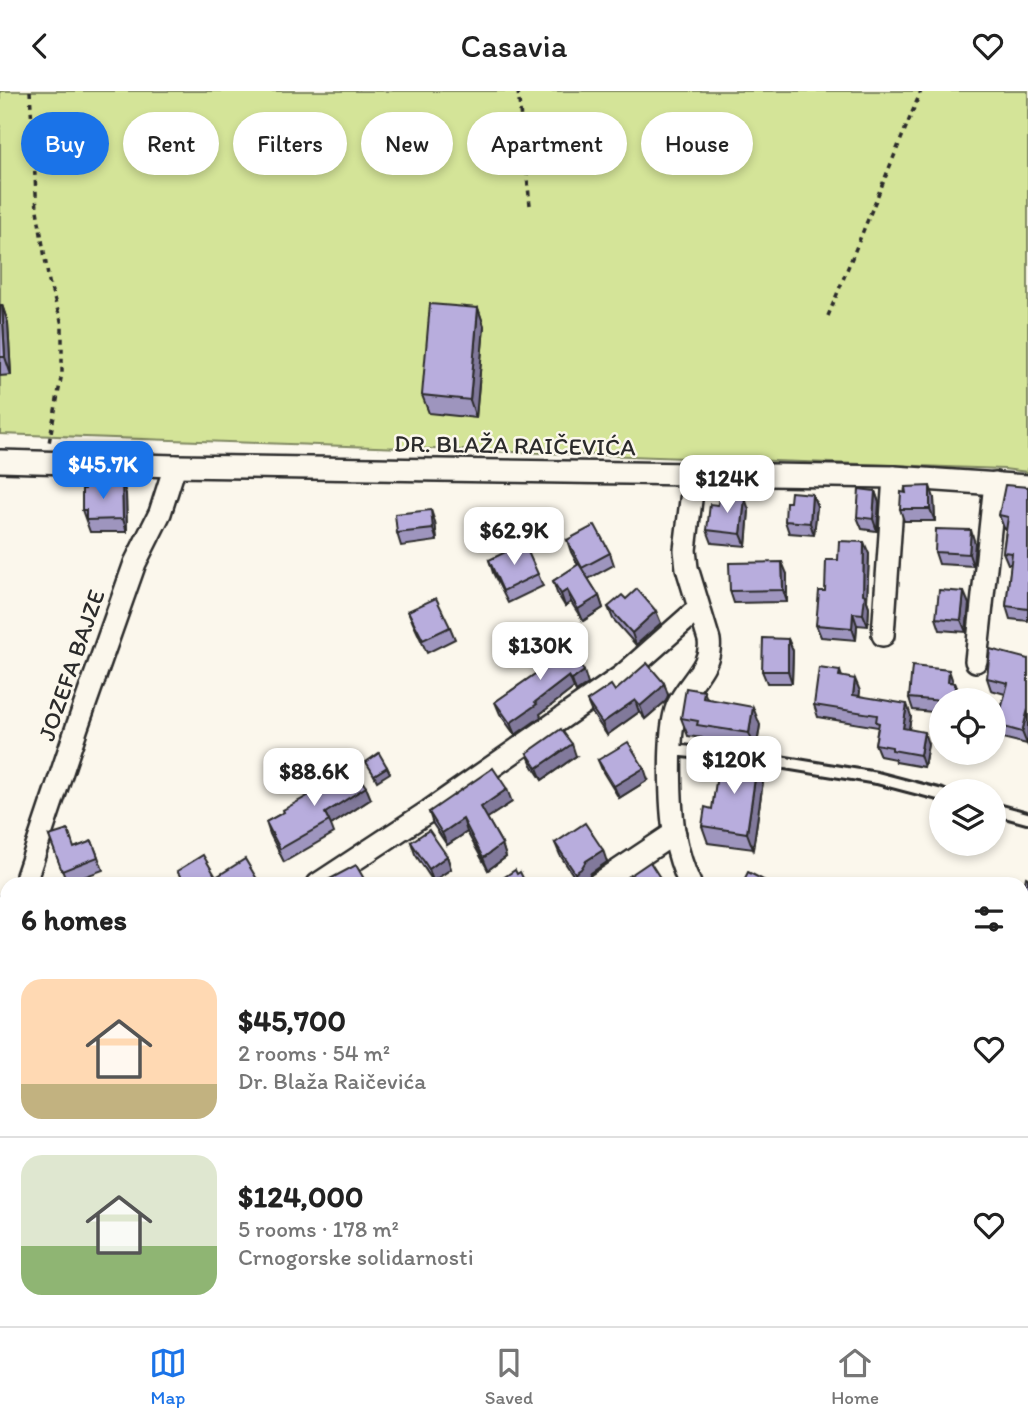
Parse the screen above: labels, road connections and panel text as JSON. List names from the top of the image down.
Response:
{
  "streets": {
    "street": ["DR. BLAŽA RAIČEVIĆA", "JOZEFA BAJZE"]
  },
  "crossings": [
    ["DR. BLAŽA RAIČEVIĆA", "JOZEFA BAJZE"]
  ],
  "page": {
    "header": "Casavia",
    "chip": [
      "Buy",
      "Rent",
      "Filters",
      "New",
      "Apartment",
      "House"
    ],
    "price": [
      "$45.7K",
      "$124K",
      "$62.9K",
      "$130K",
      "$120K",
      "$88.6K"
    ],
    "heading": "6 homes",
    "list": [
      {
        "name": "$45,700",
        "note": "2 rooms · 54 m² · Dr. Blaža Raičevića"
      },
      {
        "name": "$124,000",
        "note": "5 rooms · 178 m² · Crnogorske solidarnosti"
      }
    ],
    "tabs": ["Map", "Saved", "Home"]
  }
}
